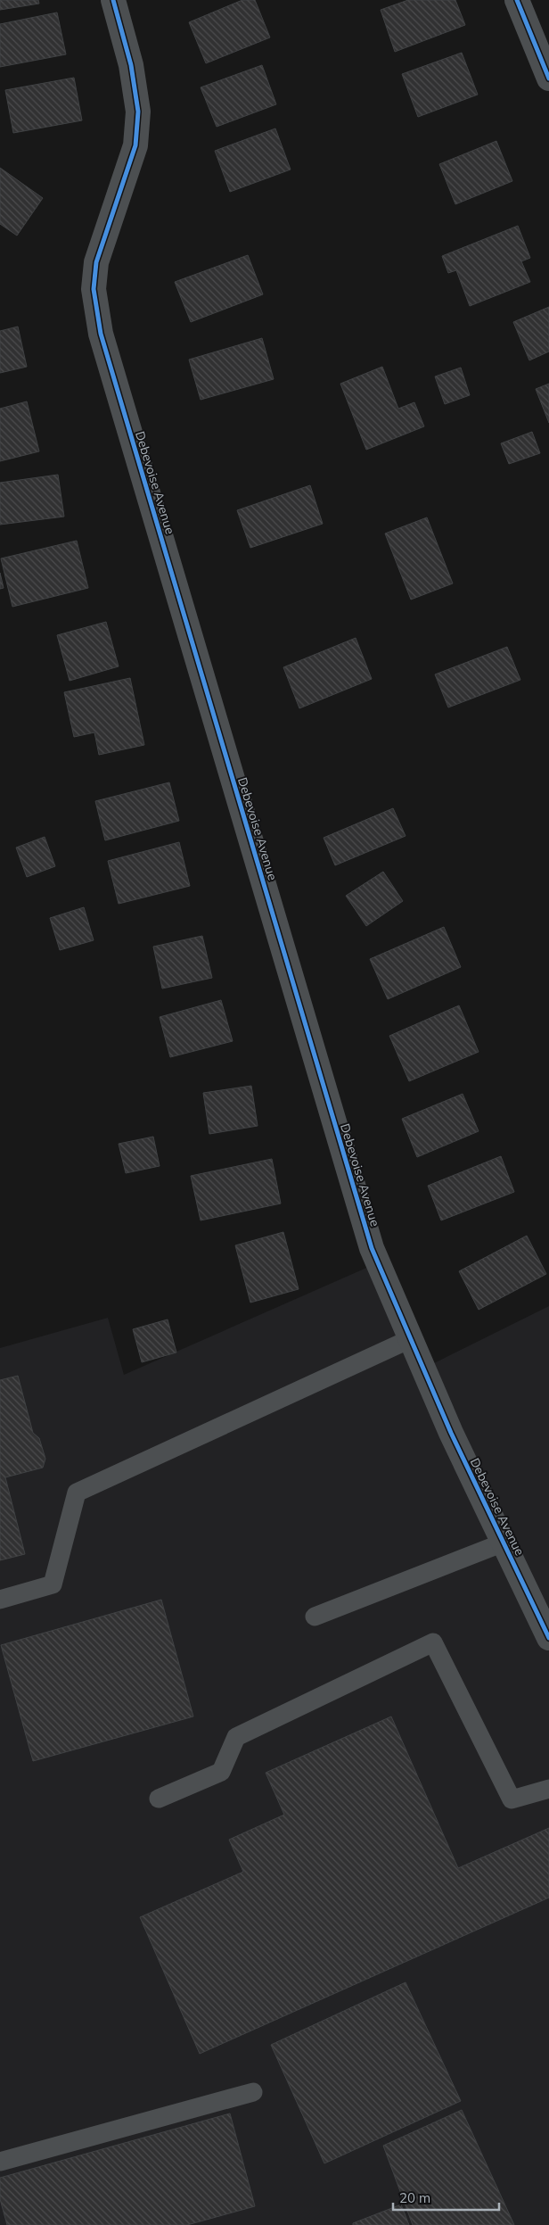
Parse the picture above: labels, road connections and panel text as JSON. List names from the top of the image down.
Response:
{
  "streets": {
    "street": ["Debevoise Avenue"]
  },
  "scale_bar": "20 m"
}
